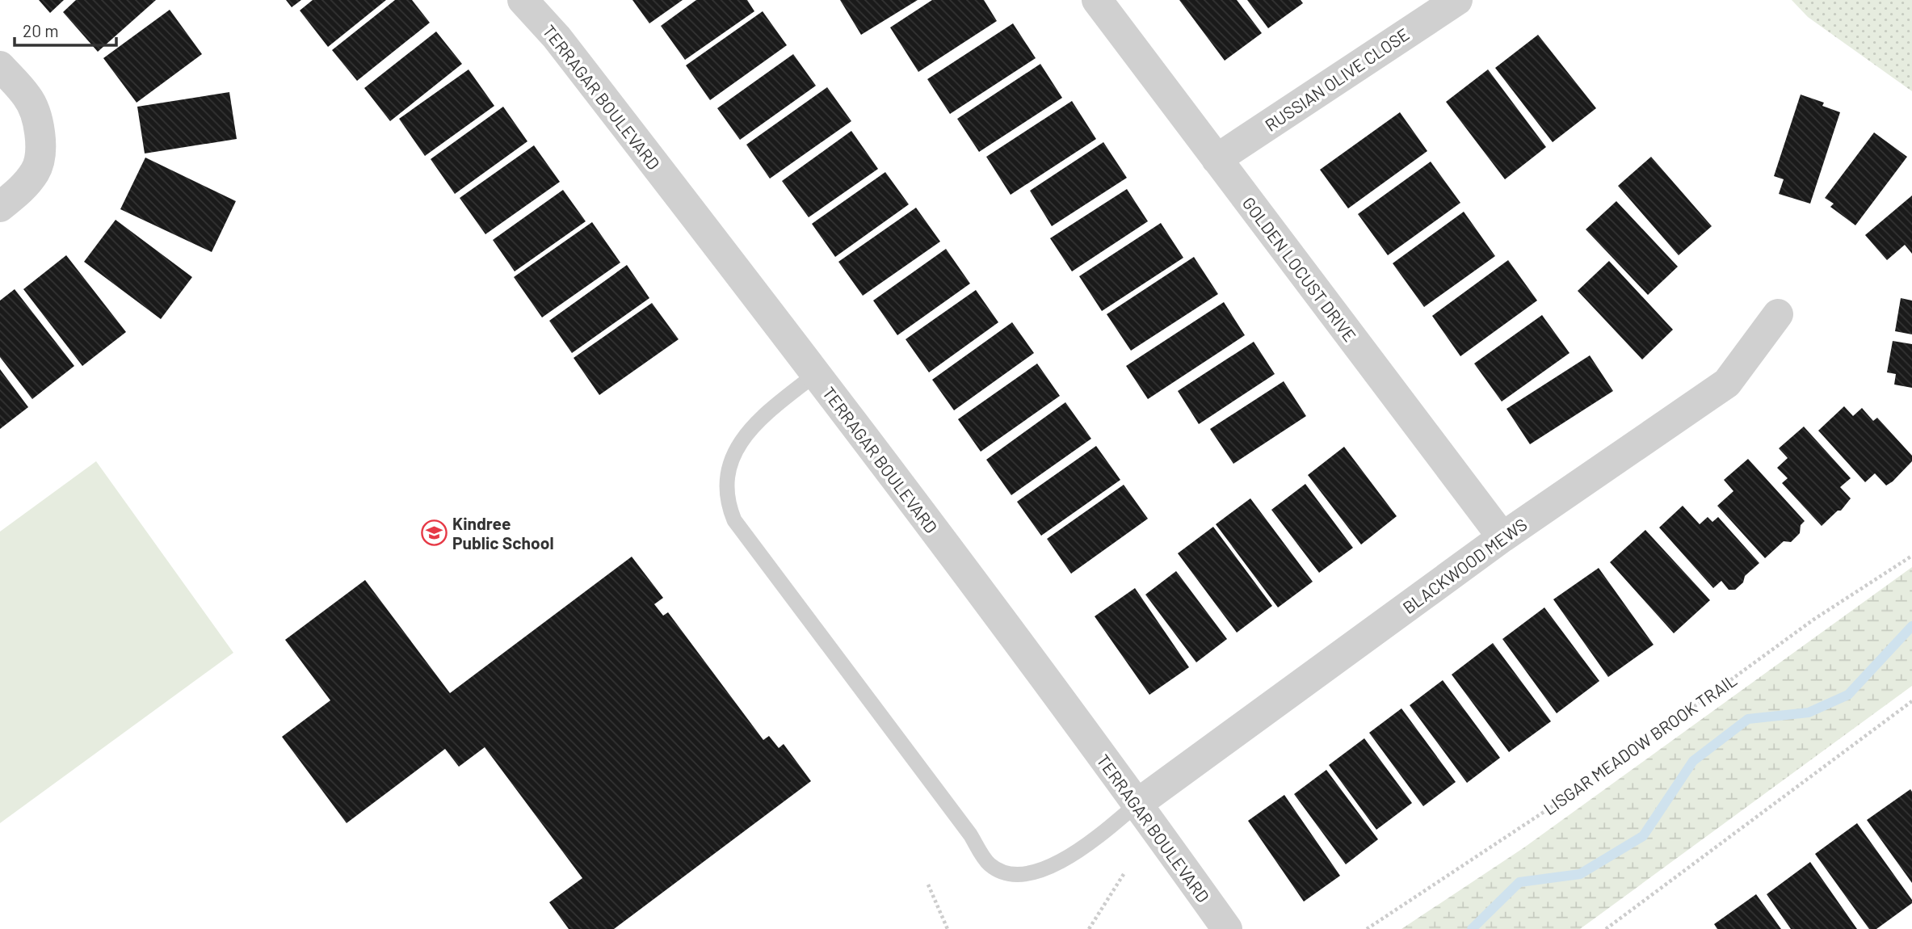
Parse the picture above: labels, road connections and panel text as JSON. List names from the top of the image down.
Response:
{
  "streets": {
    "street": [
      "RUSSIAN OLIVE CLOSE",
      "TERRAGAR BOULEVARD",
      "GOLDEN LOCUST DRIVE",
      "BLACKWOOD MEWS"
    ],
    "path": ["LISGAR MEADOW BROOK TRAIL"]
  },
  "crossings": [
    ["RUSSIAN OLIVE CLOSE", "GOLDEN LOCUST DRIVE"],
    ["TERRAGAR BOULEVARD", "BLACKWOOD MEWS"],
    ["GOLDEN LOCUST DRIVE", "BLACKWOOD MEWS"]
  ],
  "places": {
    "school or university": ["Kindree Public School"]
  },
  "scale_bar": "20 m"
}
